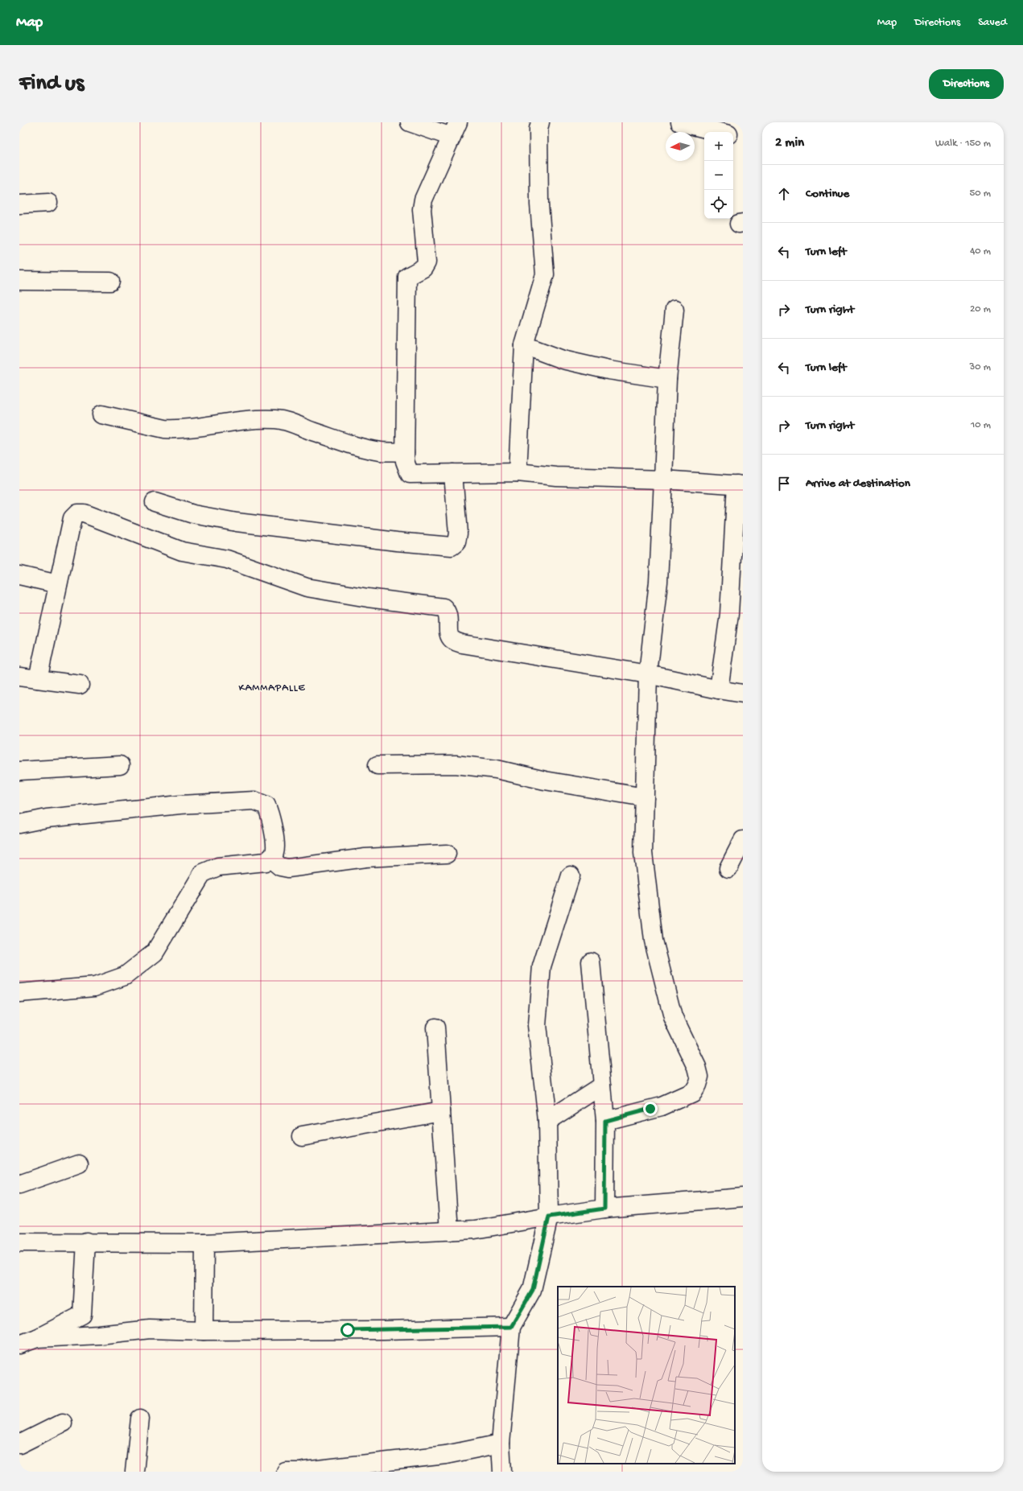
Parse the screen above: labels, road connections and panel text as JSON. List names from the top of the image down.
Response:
{
  "districts": ["KAMMAPALLE"],
  "north": "left",
  "page": {
    "header": "Map",
    "nav": ["Map", "Directions", "Saved"],
    "buttons": "Directions",
    "title": "Find us",
    "heading": ["2 min", "Walk · 150 m"],
    "map_buttons": ["+", "−"],
    "list": [
      ["Continue", "50 m"],
      ["Turn left", "40 m"],
      ["Turn right", "20 m"],
      ["Turn left", "30 m"],
      ["Turn right", "10 m"],
      "Arrive at destination"
    ]
  }
}
